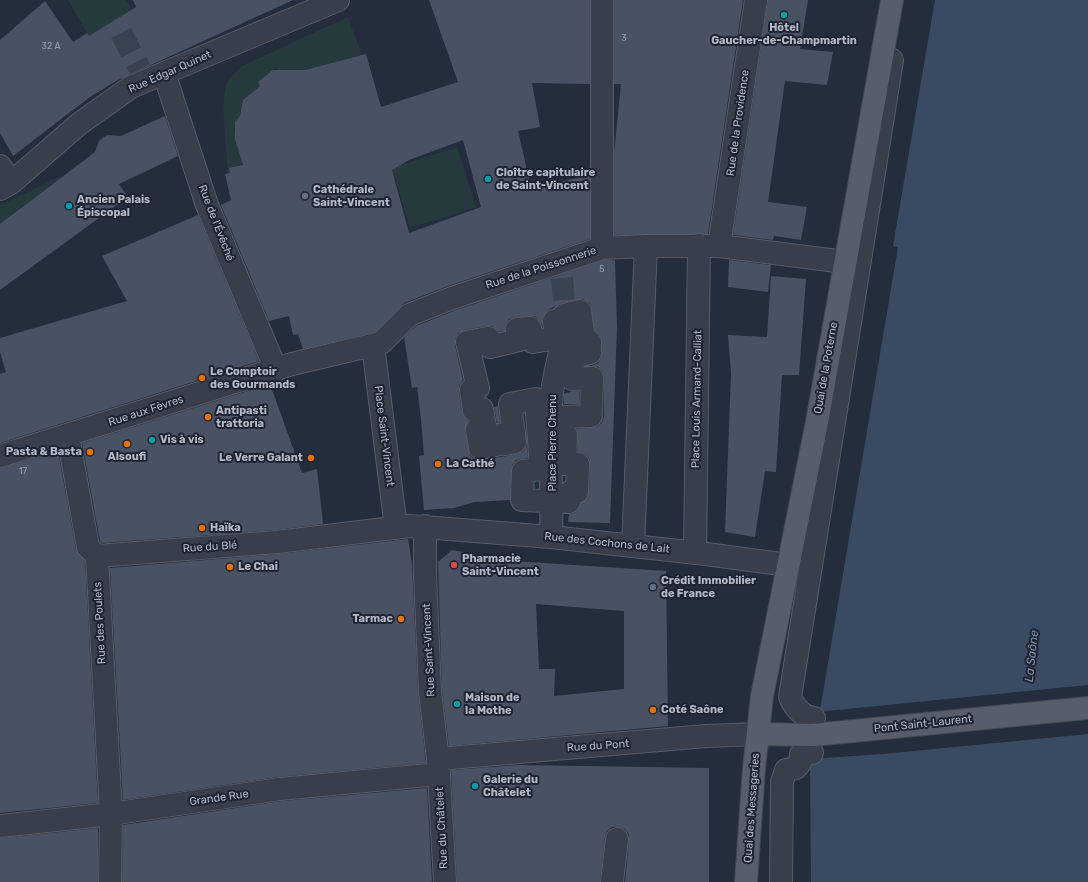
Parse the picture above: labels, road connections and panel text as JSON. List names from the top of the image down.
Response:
{
  "streets": {
    "main road": ["Quai de la Poterne", "Pont Saint-Laurent", "Quai des Messageries"],
    "street": [
      "Rue Edgar Quinet",
      "Rue de la Providence",
      "Rue de l'Évêché",
      "Rue de la Poissonnerie",
      "Place Louis Armand-Calliat",
      "Rue aux Fèvres",
      "Place Saint-Vincent",
      "Place Pierre Chenu",
      "Rue des Cochons de Lait",
      "Rue du Blé",
      "Rue des Poulets",
      "Rue Saint-Vincent",
      "Rue du Pont",
      "Grande Rue",
      "Rue du Châtelet"
    ]
  },
  "crossings": [
    ["Rue Edgar Quinet", "Rue de l'Évêché"],
    ["Rue de la Providence", "Rue de la Poissonnerie"],
    ["Rue de la Providence", "Place Louis Armand-Calliat"],
    ["Rue de l'Évêché", "Rue aux Fèvres"],
    ["Rue de la Poissonnerie", "Quai de la Poterne"],
    ["Rue de la Poissonnerie", "Place Louis Armand-Calliat"],
    ["Rue de la Poissonnerie", "Place Saint-Vincent"],
    ["Quai de la Poterne", "Rue des Cochons de Lait"],
    ["Quai de la Poterne", "Pont Saint-Laurent"],
    ["Quai de la Poterne", "Rue du Pont"],
    ["Quai de la Poterne", "Quai des Messageries"],
    ["Place Louis Armand-Calliat", "Rue des Cochons de Lait"],
    ["Rue aux Fèvres", "Rue des Poulets"],
    ["Place Saint-Vincent", "Rue du Blé"],
    ["Place Pierre Chenu", "Rue des Cochons de Lait"],
    ["Rue des Cochons de Lait", "Rue Saint-Vincent"],
    ["Rue du Blé", "Rue des Poulets"],
    ["Rue des Poulets", "Grande Rue"],
    ["Rue Saint-Vincent", "Rue du Pont"],
    ["Rue Saint-Vincent", "Grande Rue"],
    ["Rue Saint-Vincent", "Rue du Châtelet"],
    ["Pont Saint-Laurent", "Rue du Pont"],
    ["Pont Saint-Laurent", "Quai des Messageries"],
    ["Rue du Pont", "Grande Rue"],
    ["Rue du Pont", "Quai des Messageries"],
    ["Rue du Pont", "Rue du Châtelet"],
    ["Grande Rue", "Rue du Châtelet"]
  ],
  "water": ["La Saône"],
  "places": [
    "Hôtel Gaucher-de-Champmartin",
    "Cloître capitulaire de Saint-Vincent",
    "Cathédrale Saint-Vincent",
    "Ancien Palais Épiscopal",
    "Le Comptoir des Gourmands",
    "Antipasti trattoria",
    "Vis à vis",
    "Alsoufi",
    "Pasta & Basta",
    "Le Verre Galant",
    "La Cathé",
    "Haïka",
    "Pharmacie Saint-Vincent",
    "Le Chai",
    "Crédit Immobilier de France",
    "Tarmac",
    "Maison de la Mothe",
    "Coté Saône",
    "Galerie du Châtelet"
  ],
  "house_numbers": [
    "3",
    "32 A",
    "5",
    "17"
  ]
}
